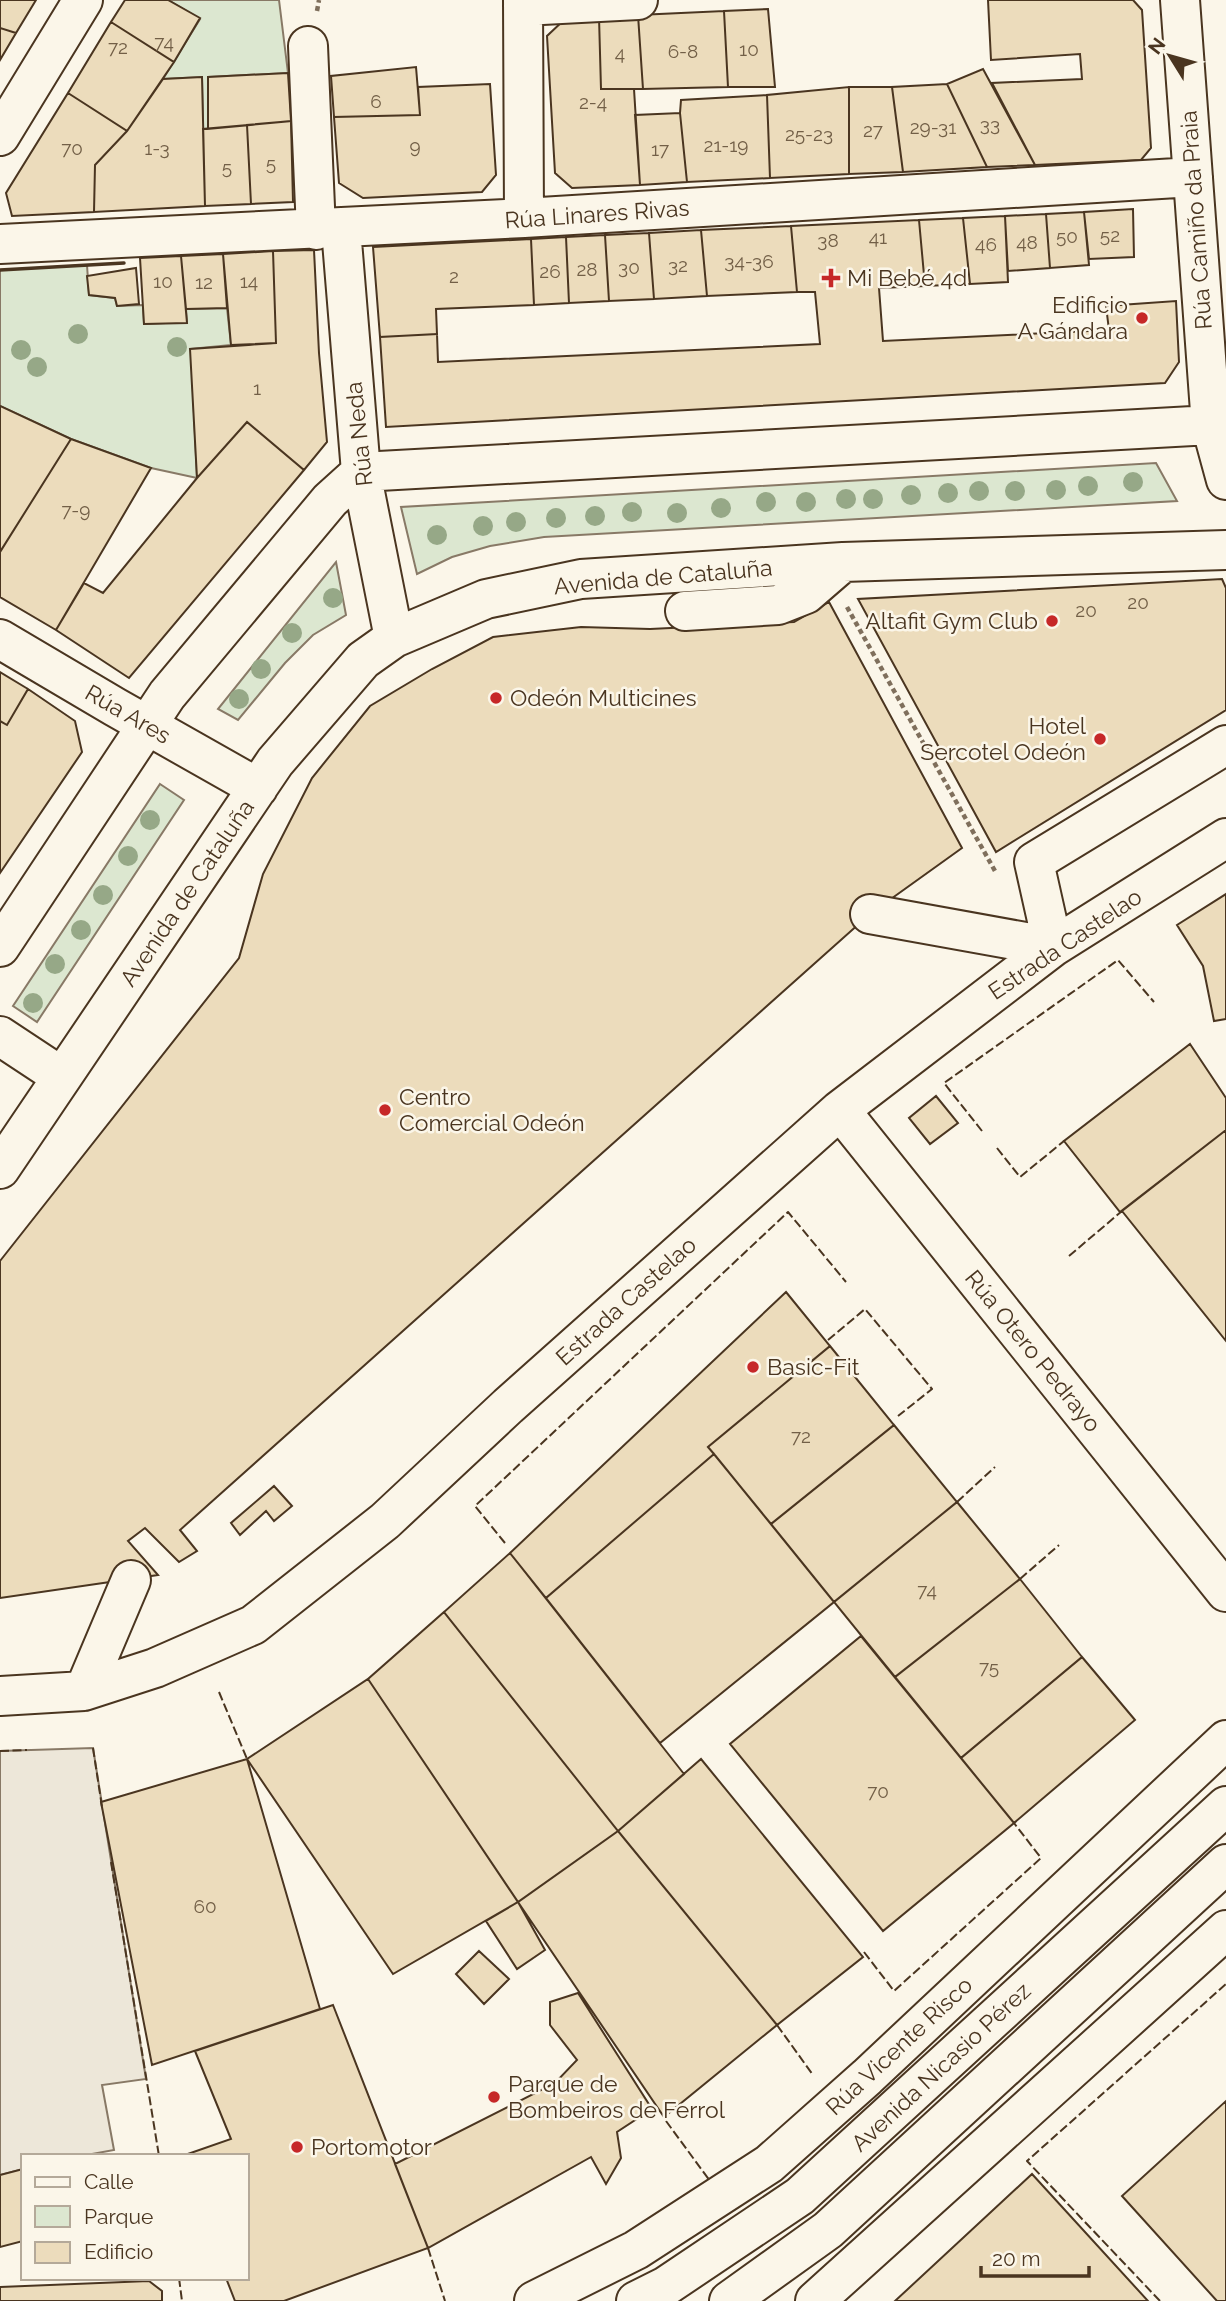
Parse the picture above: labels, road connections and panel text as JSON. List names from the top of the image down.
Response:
{
  "streets": {
    "main road": [
      "Rúa Linares Rivas",
      "Rúa Camiño da Praia",
      "Rúa Neda",
      "Avenida de Cataluña",
      "Rúa Ares",
      "Estrada Castelao",
      "Rúa Otero Pedrayo",
      "Rúa Vicente Risco",
      "Avenida Nicasio Pérez"
    ]
  },
  "crossings": [
    ["Rúa Linares Rivas", "Rúa Camiño da Praia"],
    ["Rúa Linares Rivas", "Rúa Neda"],
    ["Rúa Neda", "Avenida de Cataluña"],
    ["Avenida de Cataluña", "Rúa Ares"],
    ["Estrada Castelao", "Rúa Otero Pedrayo"]
  ],
  "places": {
    "health": ["Mi Bebé 4d"],
    "other": [
      "Edificio A Gándara",
      "Altafit Gym Club",
      "Odeón Multicines",
      "Hotel Sercotel Odeón",
      "Centro Comercial Odeón",
      "Basic-Fit",
      "Parque de Bombeiros de Ferrol",
      "Portomotor"
    ]
  },
  "house_numbers": [
    "74",
    "72",
    "10",
    "6-8",
    "4",
    "6",
    "2-4",
    "33",
    "29-31",
    "27",
    "25-23",
    "21-19",
    "9",
    "70",
    "1-3",
    "17",
    "5",
    "5",
    "52",
    "50",
    "41",
    "38",
    "48",
    "46",
    "34-36",
    "32",
    "30",
    "28",
    "26",
    "2",
    "10",
    "14",
    "12",
    "1",
    "7-9",
    "20",
    "20",
    "72",
    "74",
    "75",
    "70",
    "60"
  ],
  "legend": ["Calle", "Parque", "Edificio"],
  "scale_bar": "20 m",
  "north": "top left"
}
